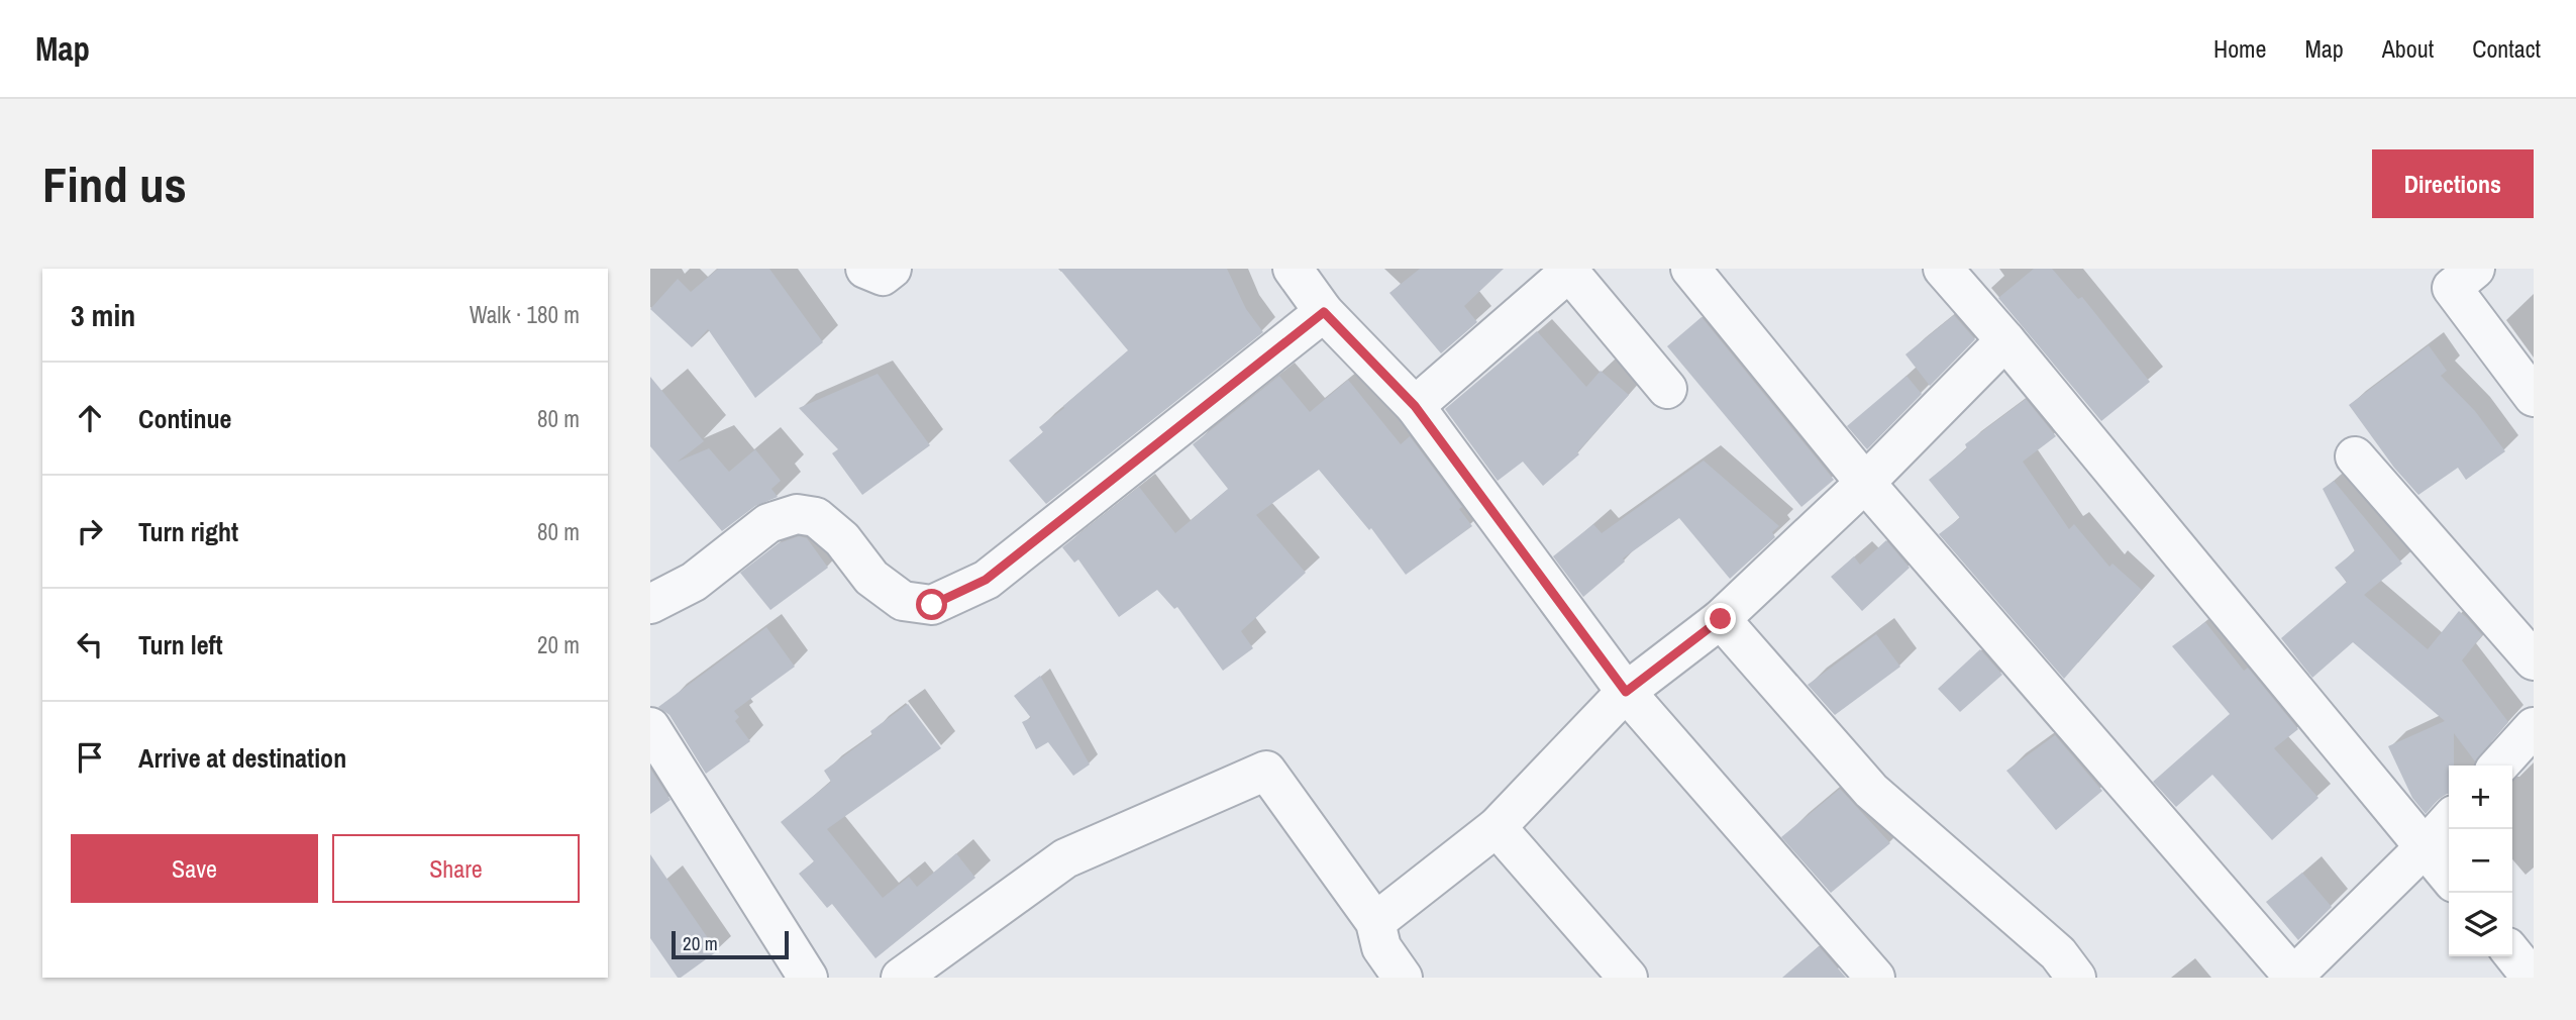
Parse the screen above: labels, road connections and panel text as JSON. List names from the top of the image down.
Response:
{
  "scale_bar": "20 m",
  "page": {
    "header": "Map",
    "nav": [
      "Home",
      "Map",
      "About",
      "Contact"
    ],
    "buttons": [
      "Directions",
      ["Save", "Share"]
    ],
    "title": "Find us",
    "heading": ["3 min", "Walk · 180 m"],
    "list": [
      ["Continue", "80 m"],
      ["Turn right", "80 m"],
      ["Turn left", "20 m"],
      "Arrive at destination"
    ],
    "map_buttons": ["+", "−"],
    "scale": "20 m"
  }
}
